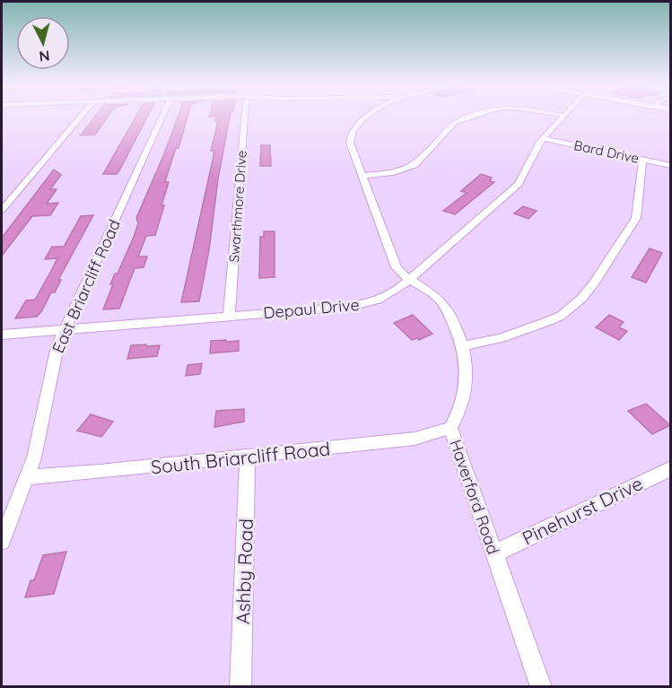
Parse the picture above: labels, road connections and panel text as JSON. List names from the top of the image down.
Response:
{
  "streets": {
    "street": [
      "Bard Drive",
      "Swarthmore Drive",
      "East Briarcliff Road",
      "Depaul Drive",
      "South Briarcliff Road",
      "Haverford Road",
      "Pinehurst Drive",
      "Ashby Road"
    ]
  },
  "crossings": [
    ["Bard Drive", "Depaul Drive"],
    ["Swarthmore Drive", "Depaul Drive"],
    ["East Briarcliff Road", "Depaul Drive"],
    ["East Briarcliff Road", "South Briarcliff Road"],
    ["Depaul Drive", "Haverford Road"],
    ["South Briarcliff Road", "Haverford Road"],
    ["South Briarcliff Road", "Ashby Road"],
    ["Haverford Road", "Pinehurst Drive"]
  ],
  "north": "bottom"
}
